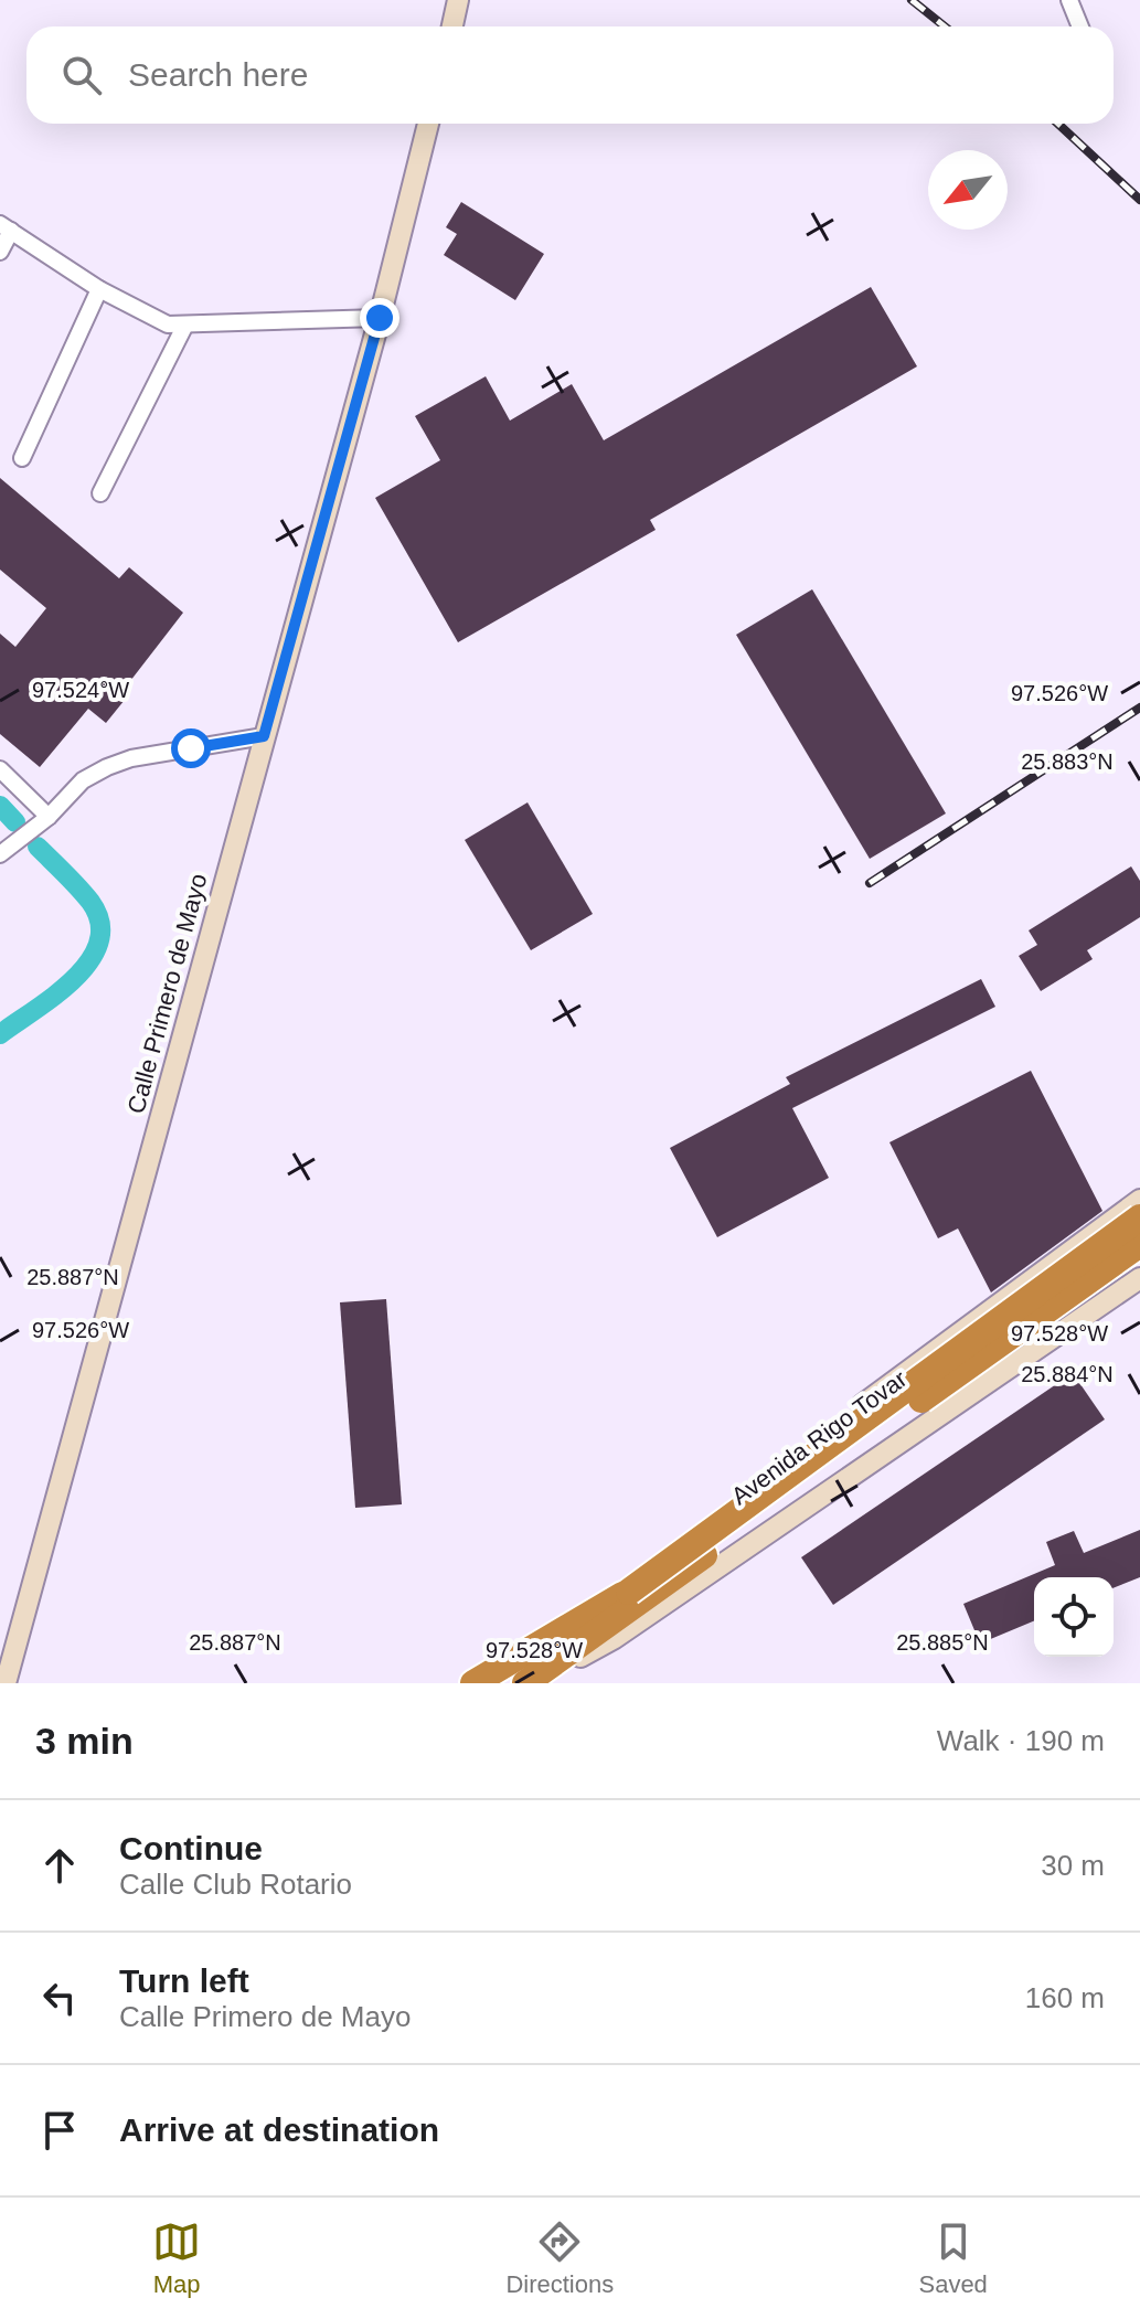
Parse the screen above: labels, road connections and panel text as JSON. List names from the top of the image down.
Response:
{
  "streets": {
    "highway": ["Avenida Rigo Tovar"],
    "main road": ["Calle Primero de Mayo"]
  },
  "north": "bottom left",
  "page": {
    "search": "Search here",
    "heading": ["3 min", "Walk · 190 m"],
    "list": [
      ["Continue", "Calle Club Rotario", "30 m"],
      ["Turn left", "Calle Primero de Mayo", "160 m"],
      "Arrive at destination"
    ],
    "nav": ["Map", "Directions", "Saved"]
  },
  "coordinates": [
    "97.524°W",
    "97.526°W",
    "25.883°N",
    "25.887°N",
    "97.528°W",
    "25.884°N",
    "25.885°N"
  ]
}
